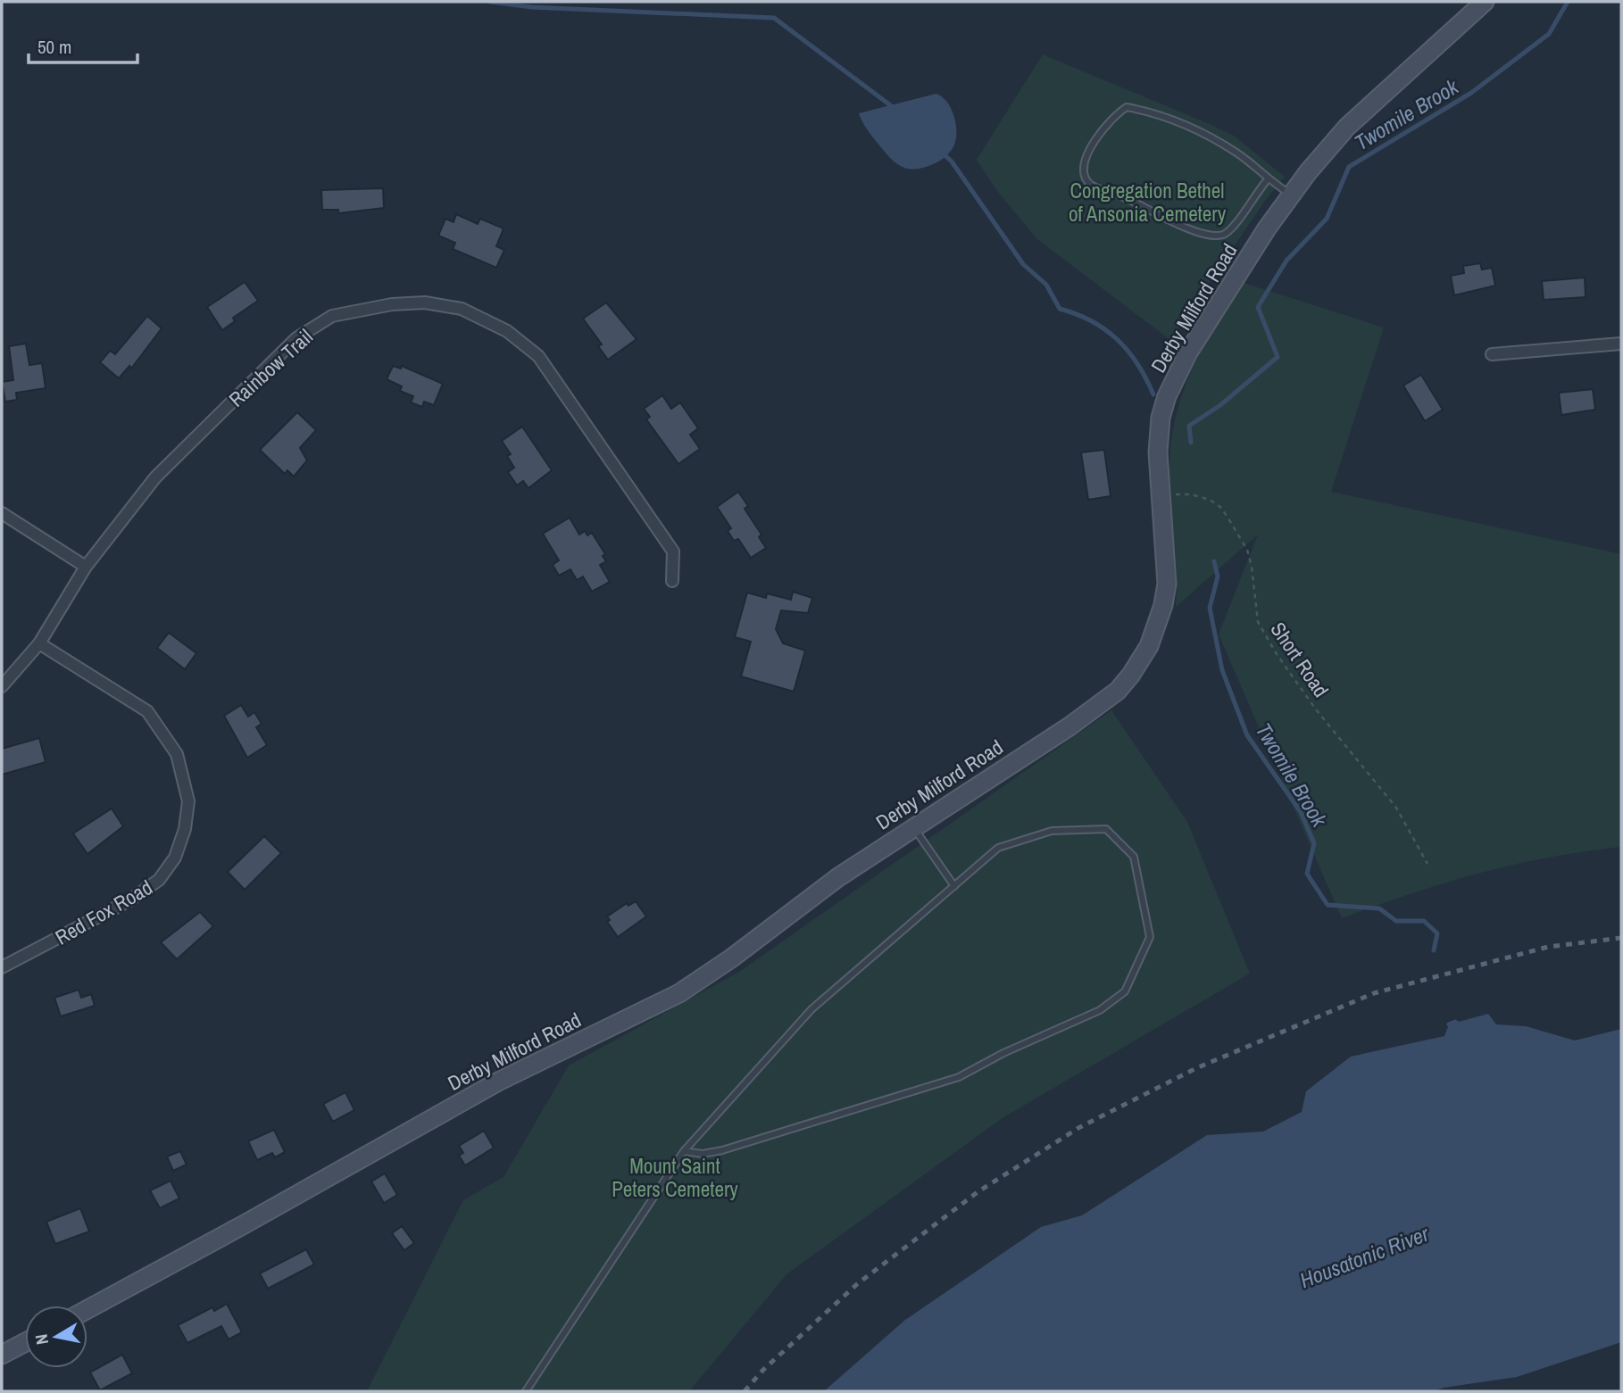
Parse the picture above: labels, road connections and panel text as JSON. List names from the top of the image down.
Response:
{
  "streets": {
    "main road": ["Derby Milford Road"],
    "street": ["Rainbow Trail", "Red Fox Road"],
    "path": ["Short Road"]
  },
  "crossings": [
    ["Derby Milford Road", "Short Road"],
    ["Rainbow Trail", "Red Fox Road"]
  ],
  "water": ["Twomile Brook", "Housatonic River"],
  "parks": ["Congregation Bethel of Ansonia Cemetery", "Mount Saint Peters Cemetery"],
  "scale_bar": "50 m",
  "north": "left"
}
